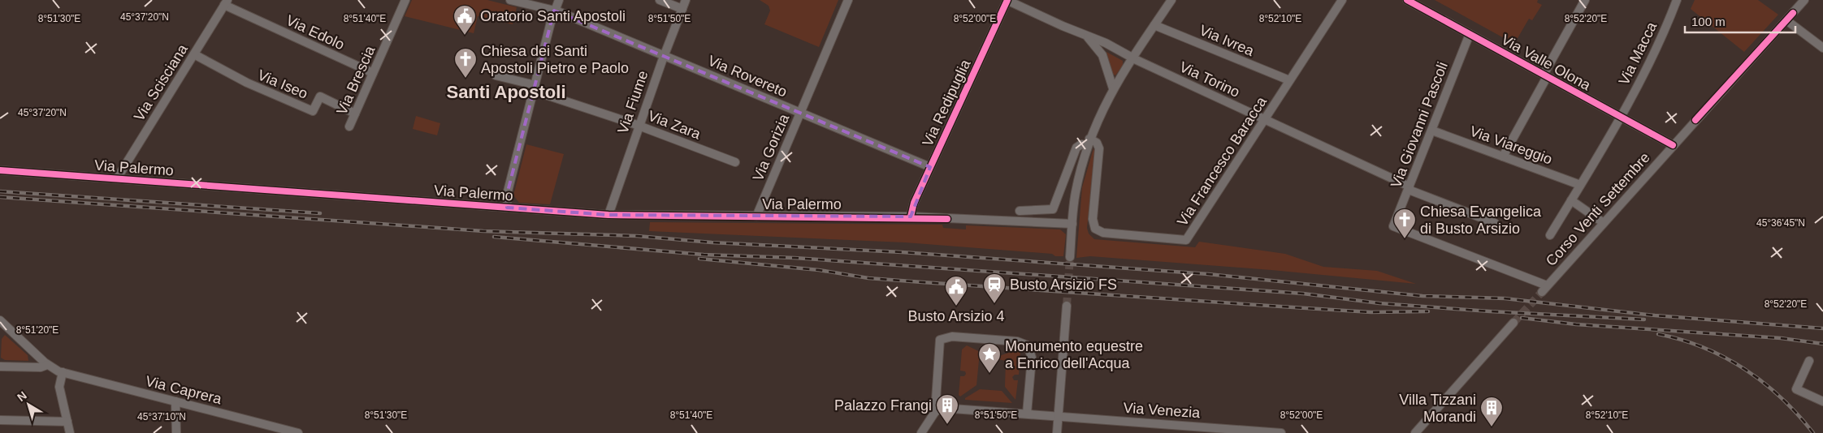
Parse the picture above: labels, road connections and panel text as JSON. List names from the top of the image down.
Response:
{
  "streets": {
    "street": [
      "Via Edolo",
      "Via Ivrea",
      "Via Macca",
      "Via Valle Olona",
      "Via Rovereto",
      "Via Torino",
      "Via Brescia",
      "Via Scisciana",
      "Via Iseo",
      "Via Fiume",
      "Via Redipuglia",
      "Via Zara",
      "Via Giovanni Pascoli",
      "Via Viareggio",
      "Via Gorizia",
      "Via Francesco Baracca",
      "Via Palermo",
      "Corso Venti Settembre",
      "Via Caprera",
      "Via Venezia"
    ]
  },
  "crossings": [
    ["Via Edolo", "Via Brescia"],
    ["Via Edolo", "Via Scisciana"],
    ["Via Ivrea", "Via Francesco Baracca"],
    ["Via Macca", "Via Valle Olona"],
    ["Via Macca", "Via Viareggio"],
    ["Via Valle Olona", "Via Giovanni Pascoli"],
    ["Via Valle Olona", "Corso Venti Settembre"],
    ["Via Rovereto", "Via Fiume"],
    ["Via Rovereto", "Via Redipuglia"],
    ["Via Rovereto", "Via Gorizia"],
    ["Via Torino", "Via Redipuglia"],
    ["Via Torino", "Via Giovanni Pascoli"],
    ["Via Torino", "Via Francesco Baracca"],
    ["Via Brescia", "Via Iseo"],
    ["Via Scisciana", "Via Iseo"],
    ["Via Scisciana", "Via Palermo"],
    ["Via Fiume", "Via Zara"],
    ["Via Fiume", "Via Palermo"],
    ["Via Redipuglia", "Via Palermo"],
    ["Via Giovanni Pascoli", "Via Viareggio"],
    ["Via Giovanni Pascoli", "Corso Venti Settembre"],
    ["Via Gorizia", "Via Palermo"]
  ],
  "districts": ["Santi Apostoli"],
  "places": {
    "public building": ["Oratorio Santi Apostoli", "Busto Arsizio 4"],
    "church": ["Chiesa dei Santi Apostoli Pietro e Paolo", "Chiesa Evangelica di Busto Arsizio"],
    "station": ["Busto Arsizio FS"],
    "place": ["Monumento equestre a Enrico dell'Acqua"],
    "building": ["Palazzo Frangi", "Villa Tizzani Morandi"]
  },
  "scale_bar": "100 m",
  "north": "top left",
  "coordinates": [
    "45°37'20\"N",
    "8°51'30\"E",
    "8°51'40\"E",
    "8°51'50\"E",
    "8°52'00\"E",
    "8°52'10\"E",
    "8°52'20\"E",
    "45°36'45\"N",
    "8°51'20\"E",
    "45°37'10\"N"
  ]
}
